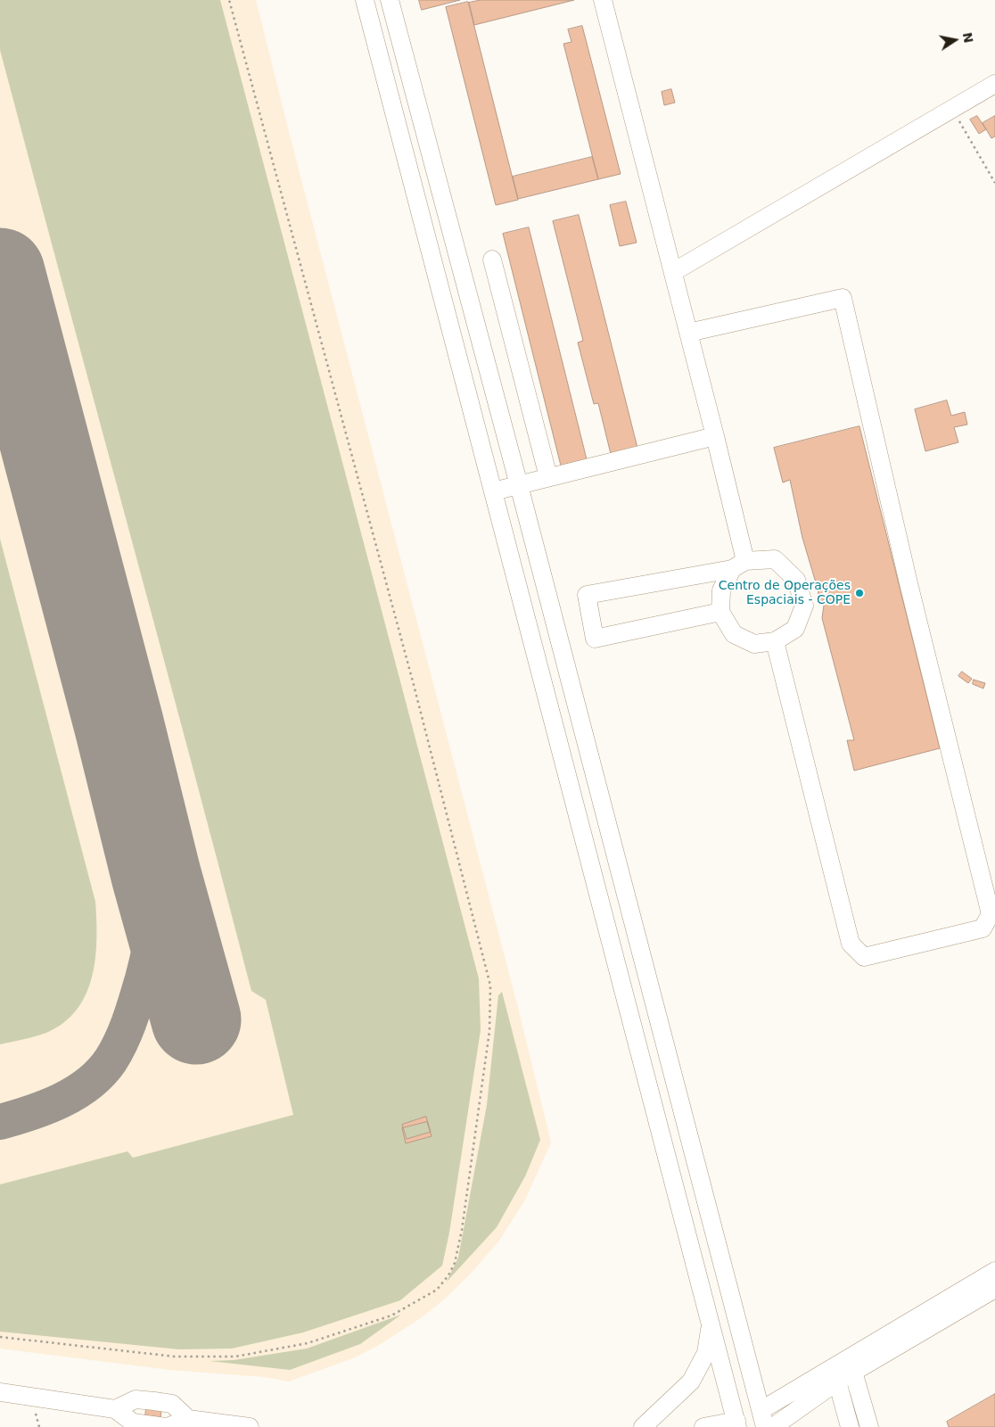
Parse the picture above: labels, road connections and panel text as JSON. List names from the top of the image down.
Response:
{
  "places": ["Centro de Operações Espaciais - COPE"],
  "north": "right"
}
